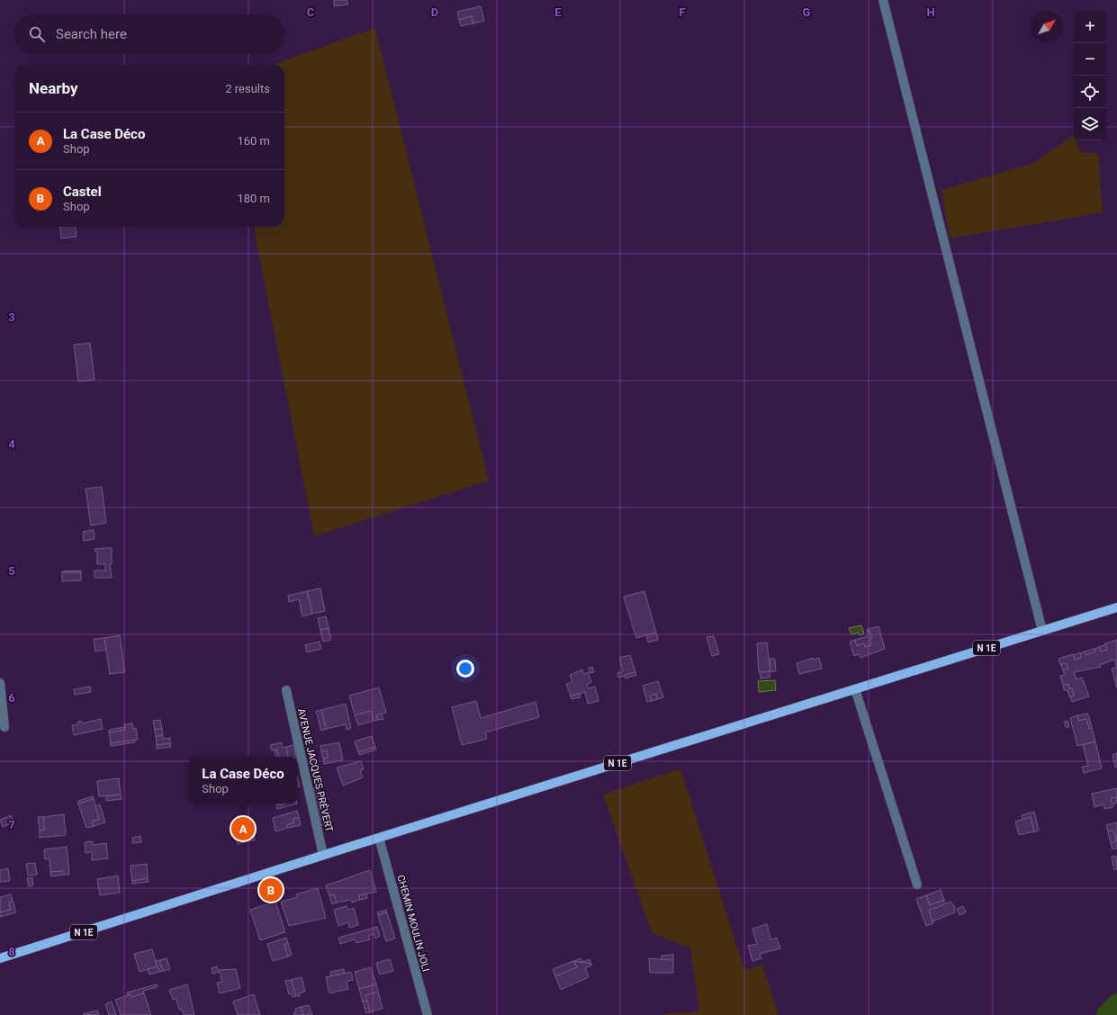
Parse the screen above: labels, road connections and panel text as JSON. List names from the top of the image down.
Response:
{
  "streets": {
    "main road": ["N 1E"],
    "street": ["AVENUE JACQUES PRÉVERT", "CHEMIN MOULIN JOLI"]
  },
  "crossings": [
    ["N 1E", "AVENUE JACQUES PRÉVERT"],
    ["N 1E", "CHEMIN MOULIN JOLI"]
  ],
  "north": "top right",
  "page": {
    "map_buttons": ["+", "−"],
    "search": "Search here",
    "heading": ["Nearby", "2 results"],
    "list": [
      {
        "mark": "A",
        "name": "La Case Déco",
        "note": "Shop",
        "value": "160 m"
      },
      {
        "mark": "B",
        "name": "Castel",
        "note": "Shop",
        "value": "180 m"
      }
    ],
    "popup": ["La Case Déco", "Shop"],
    "pins": ["A", "B"]
  },
  "grid": {
    "columns": [
      "C",
      "D",
      "E",
      "F",
      "G",
      "H"
    ],
    "rows": [
      "3",
      "4",
      "5",
      "6",
      "7",
      "8"
    ]
  }
}
